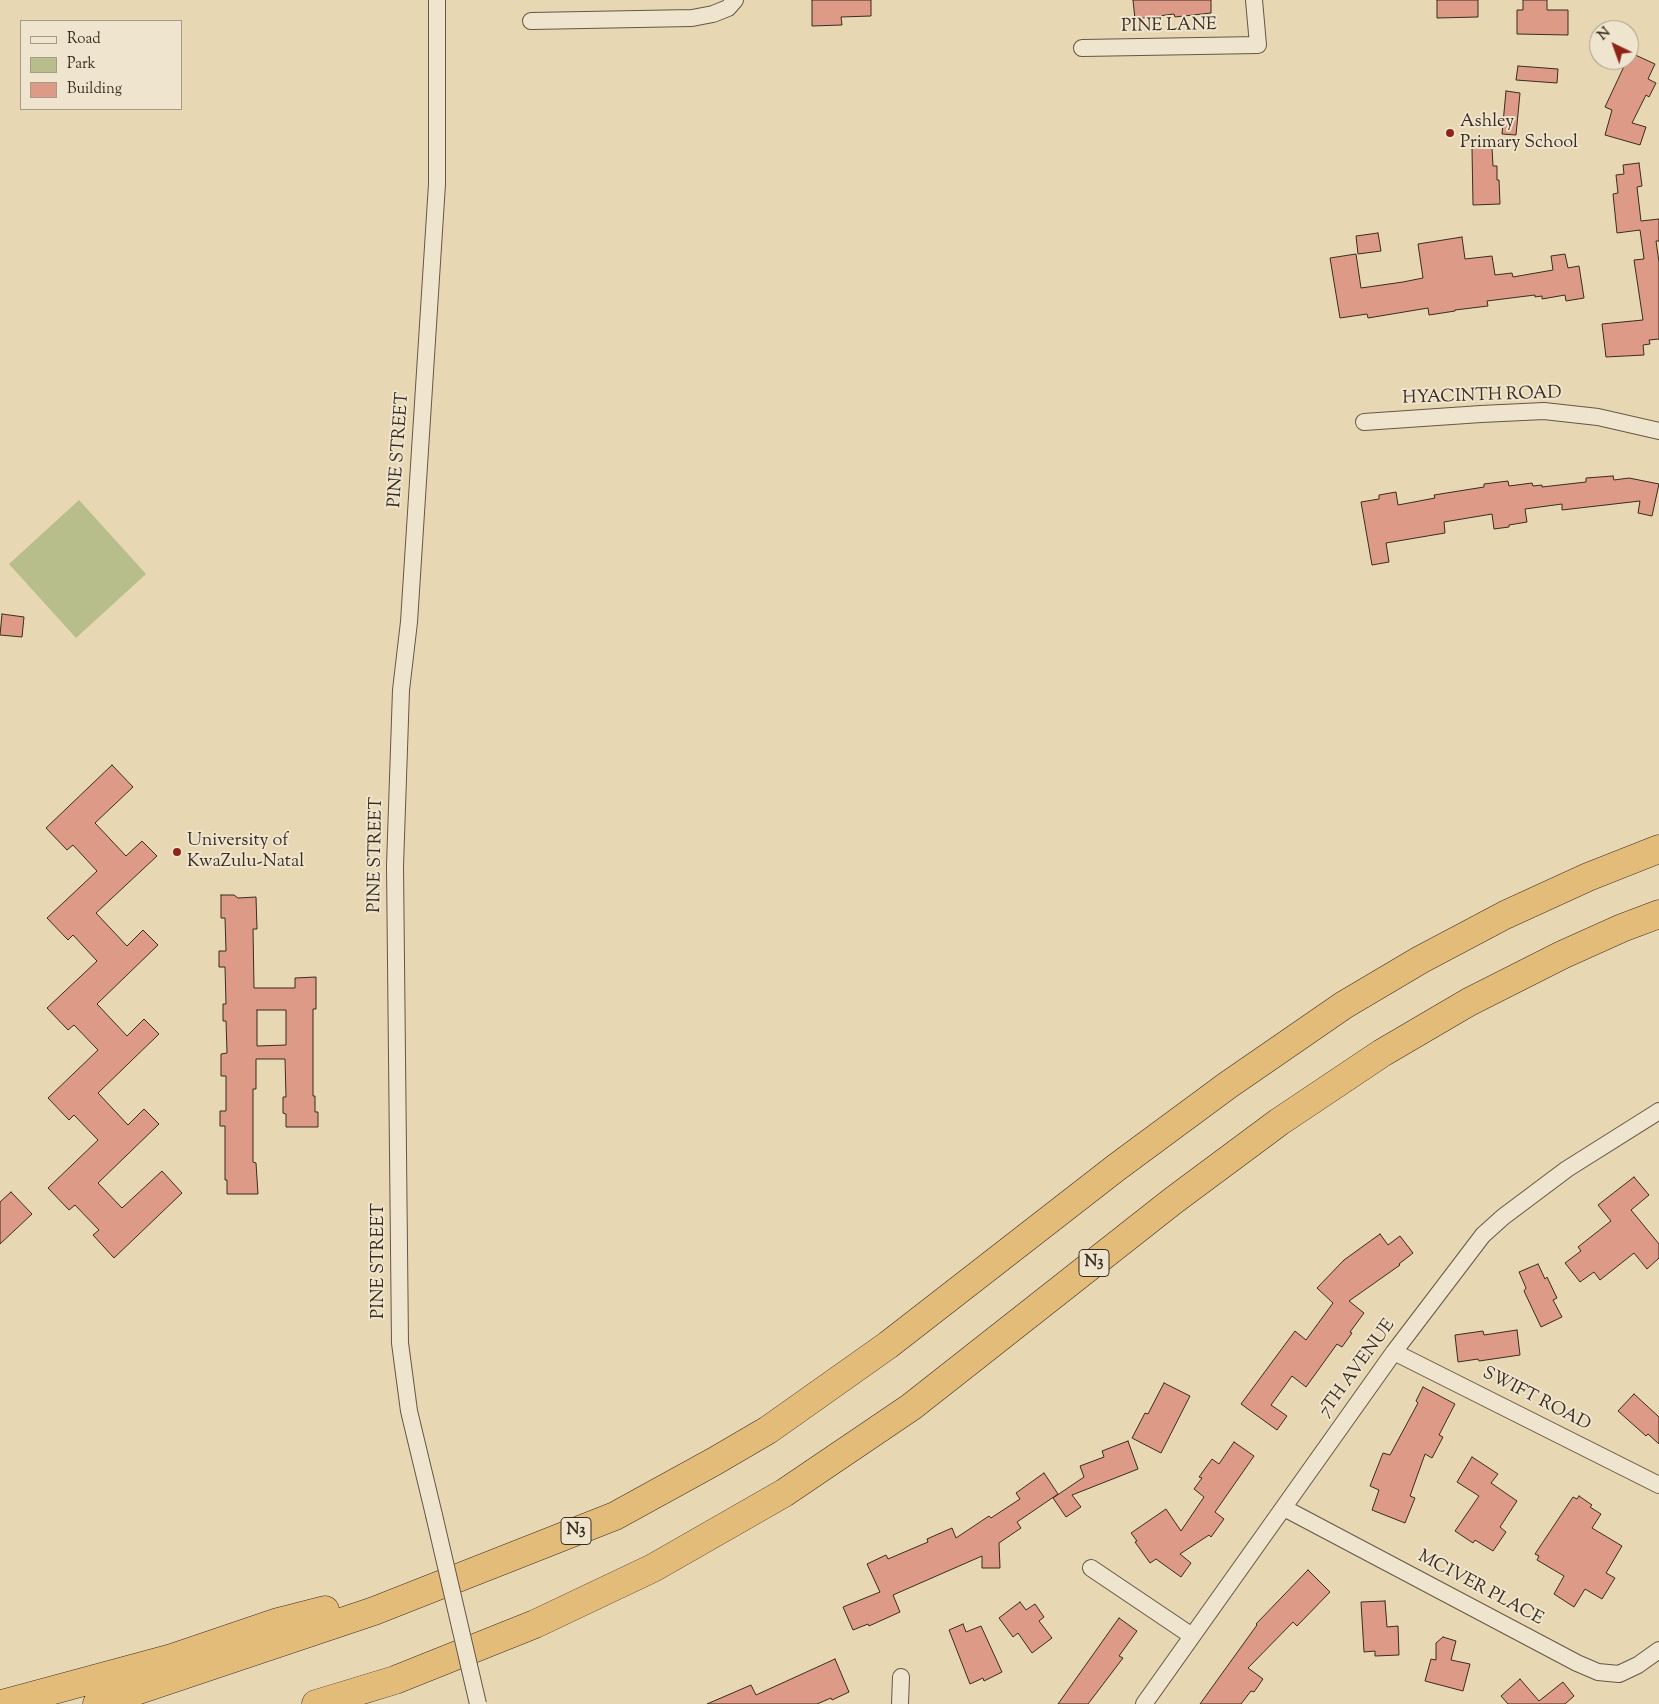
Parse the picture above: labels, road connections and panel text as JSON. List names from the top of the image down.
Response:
{
  "streets": {
    "highway": ["N3"],
    "street": [
      "PINE LANE",
      "HYACINTH ROAD",
      "PINE STREET",
      "7TH AVENUE",
      "SWIFT ROAD",
      "MCIVER PLACE"
    ]
  },
  "crossings": [
    ["7TH AVENUE", "SWIFT ROAD"],
    ["7TH AVENUE", "MCIVER PLACE"]
  ],
  "places": ["Ashley Primary School", "University of KwaZulu-Natal"],
  "legend": ["Road", "Park", "Building"],
  "north": "top left"
}
